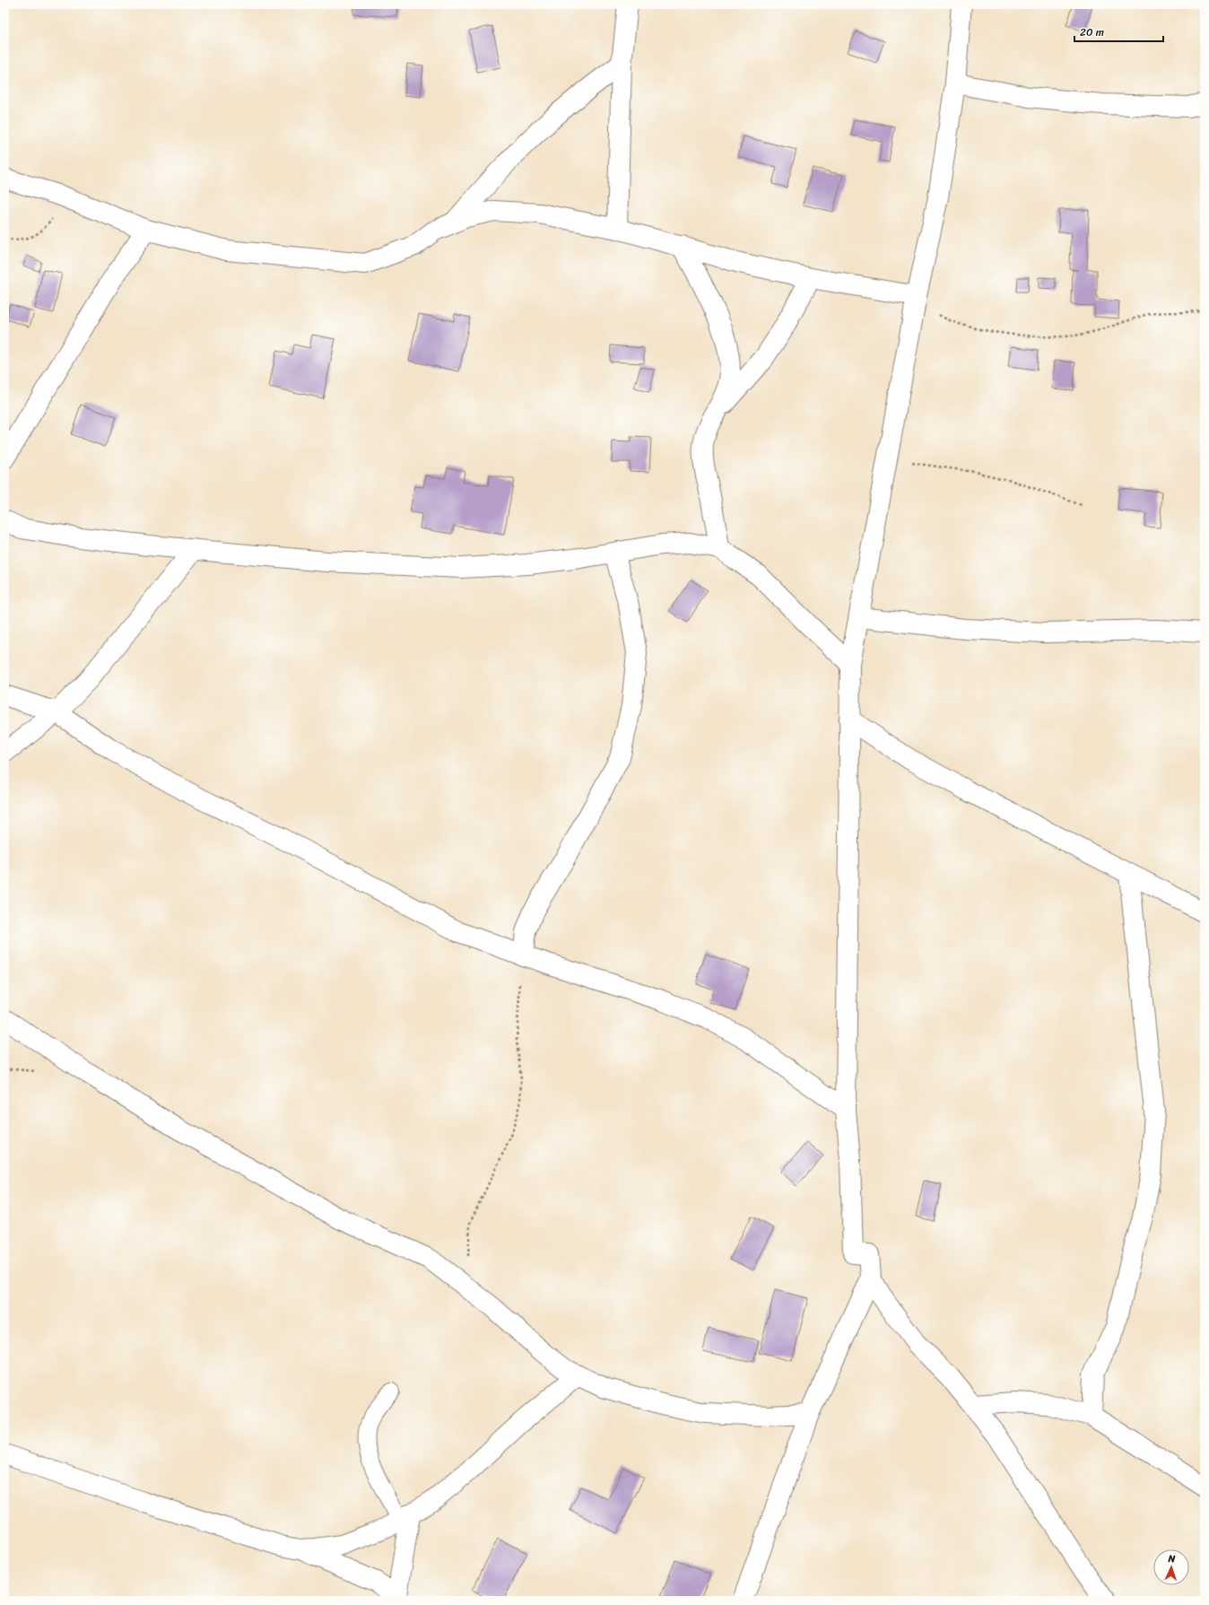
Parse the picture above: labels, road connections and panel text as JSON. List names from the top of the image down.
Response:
{
  "scale_bar": "20 m",
  "north": "top"
}
